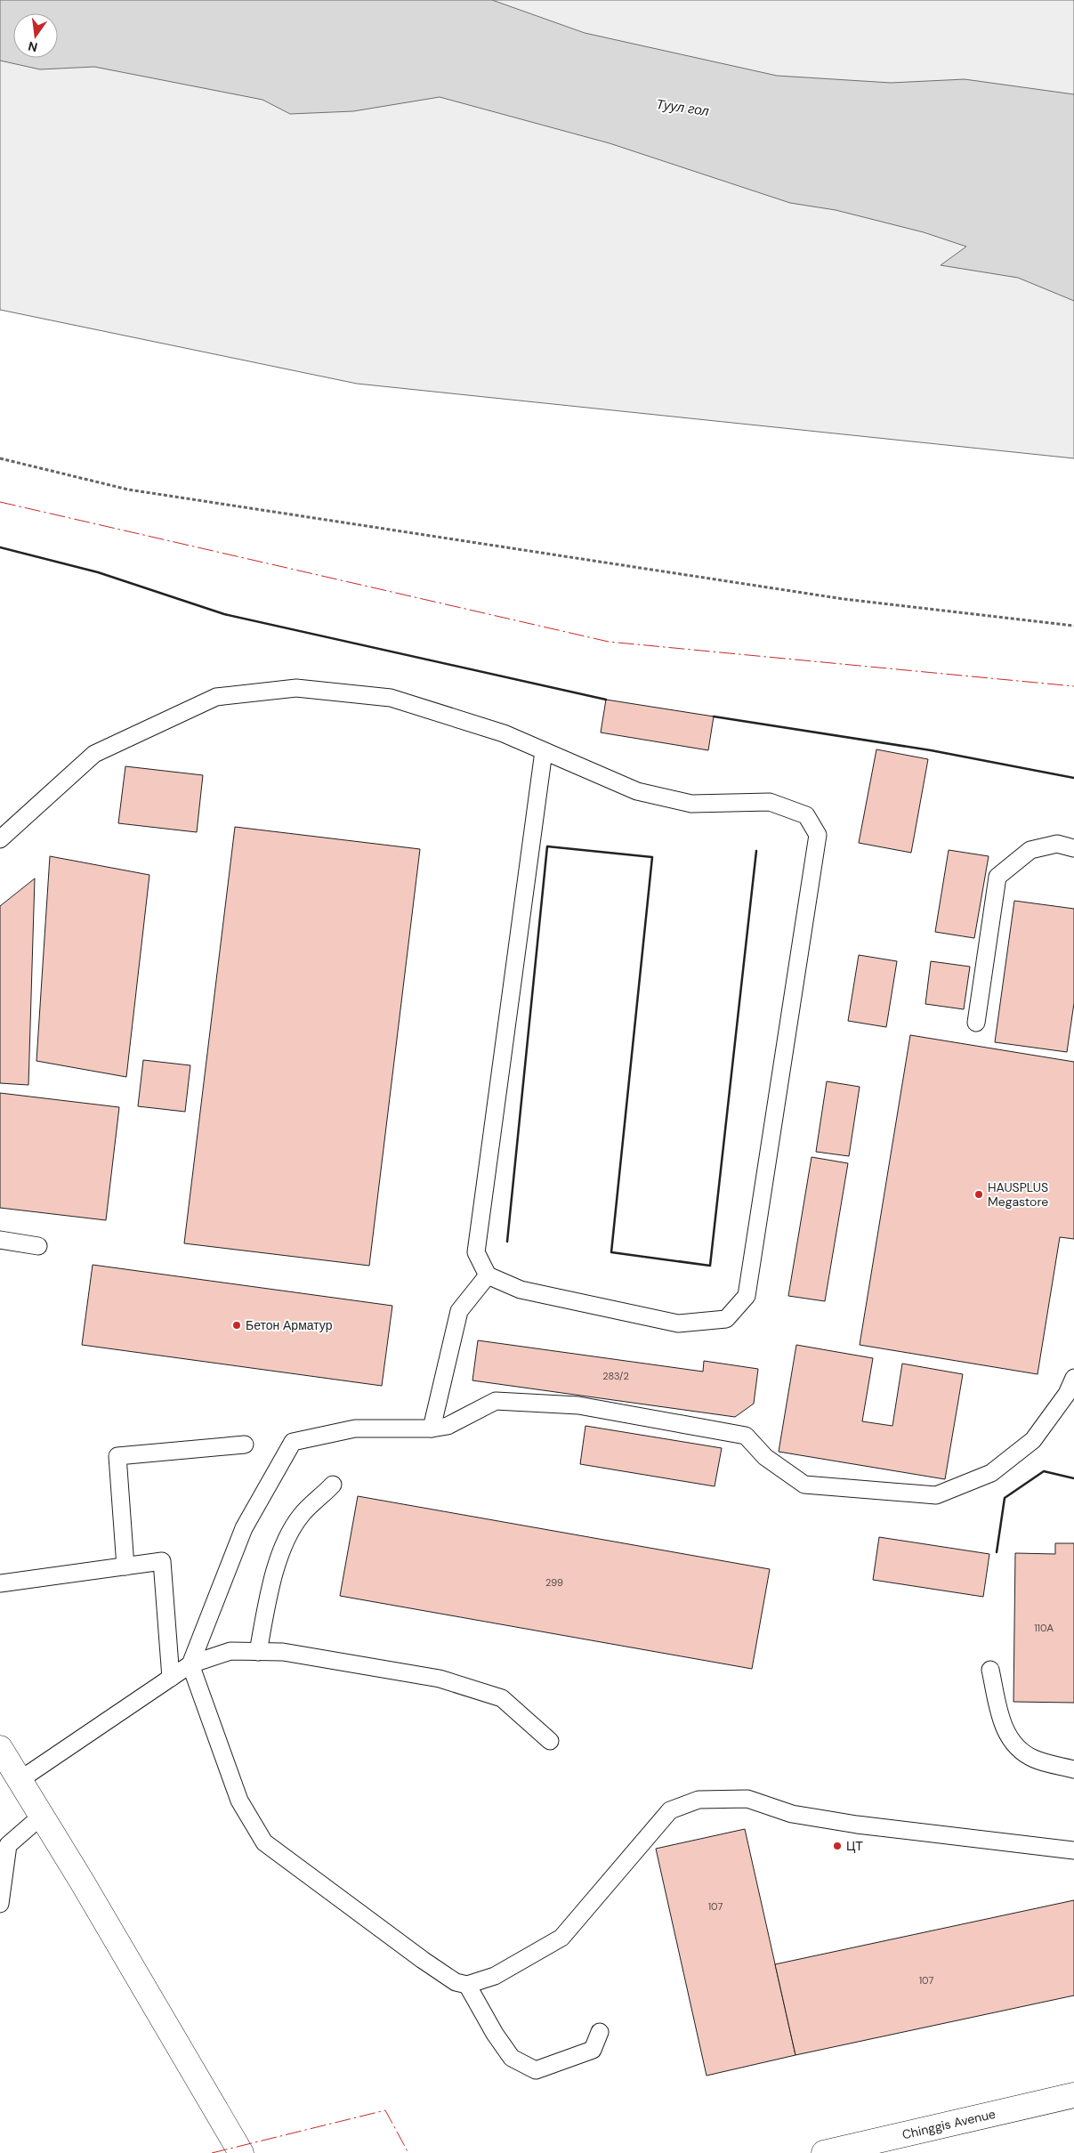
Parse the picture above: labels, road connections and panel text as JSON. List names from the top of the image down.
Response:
{
  "streets": {
    "main road": ["Chinggis Avenue"]
  },
  "water": ["Туул гол"],
  "places": ["HAUSPLUS Megastore", "Бетон Арматур", "ЦТ"],
  "house_numbers": [
    "283/2",
    "299",
    "110А",
    "107",
    "107"
  ],
  "north": "bottom"
}
